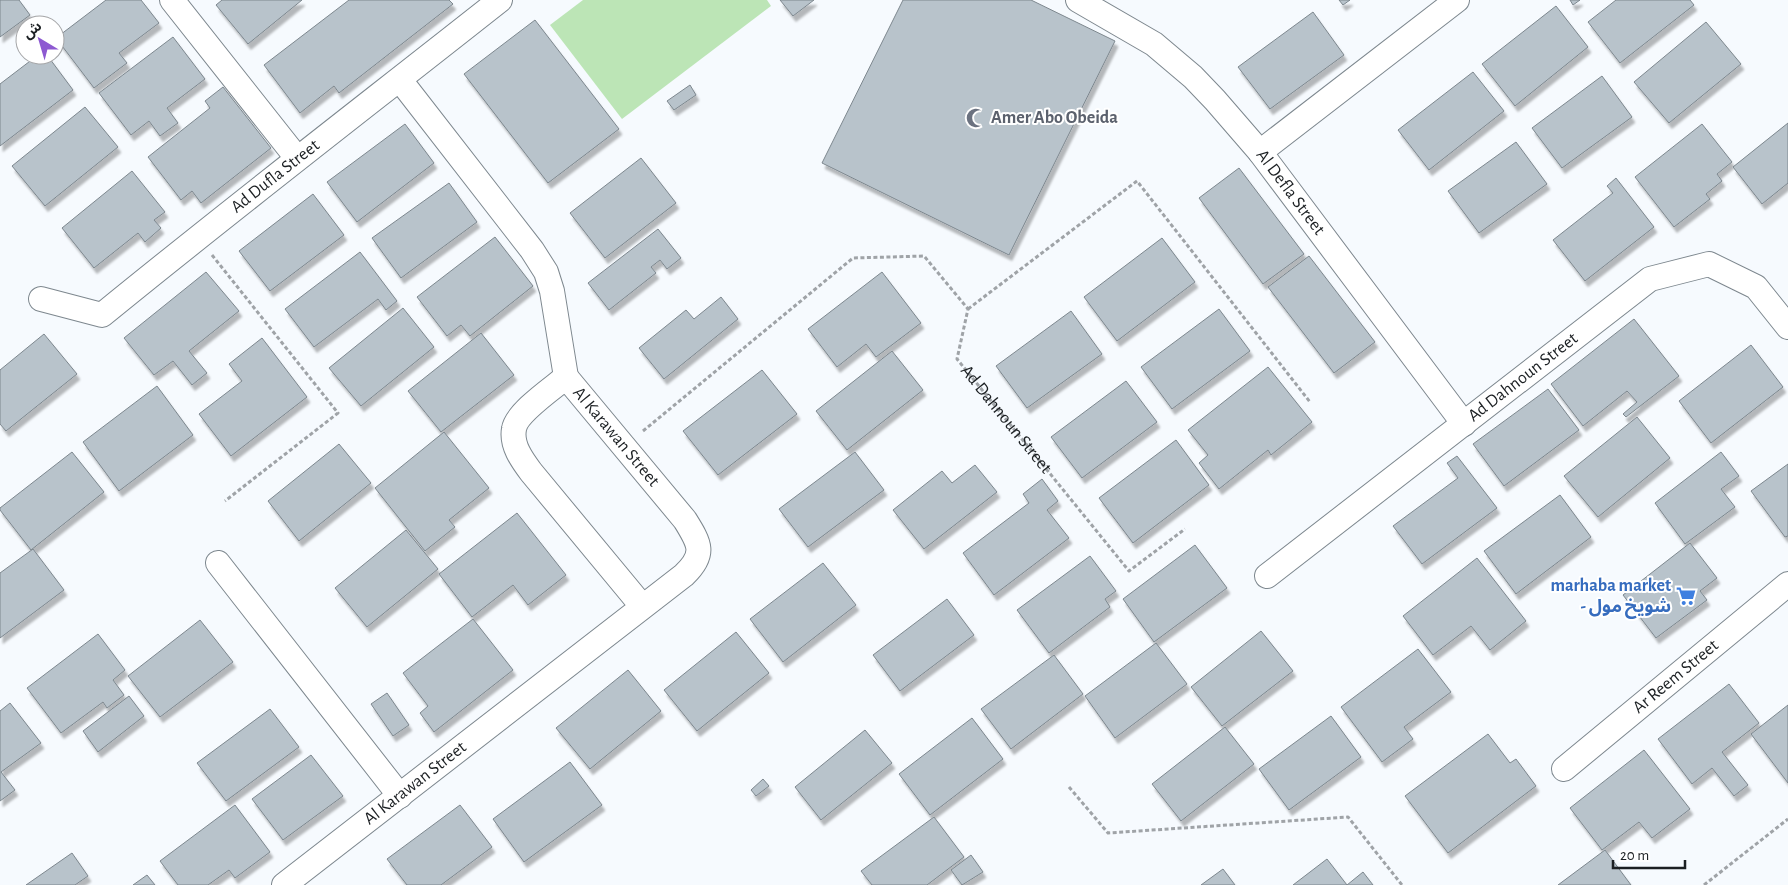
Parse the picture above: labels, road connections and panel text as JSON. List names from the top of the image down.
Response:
{
  "streets": {
    "street": [
      "Ad Dufla Street",
      "Al Defla Street",
      "Ad Dahnoun Street",
      "Al Karawan Street",
      "Ar Reem Street"
    ]
  },
  "crossings": [
    ["Al Defla Street", "Ad Dahnoun Street"]
  ],
  "places": {
    "mosque": ["Amer Abo Obeida"],
    "supermarket": ["marhaba market - شويخ مول"]
  },
  "scale_bar": "20 m",
  "north": "top left"
}
